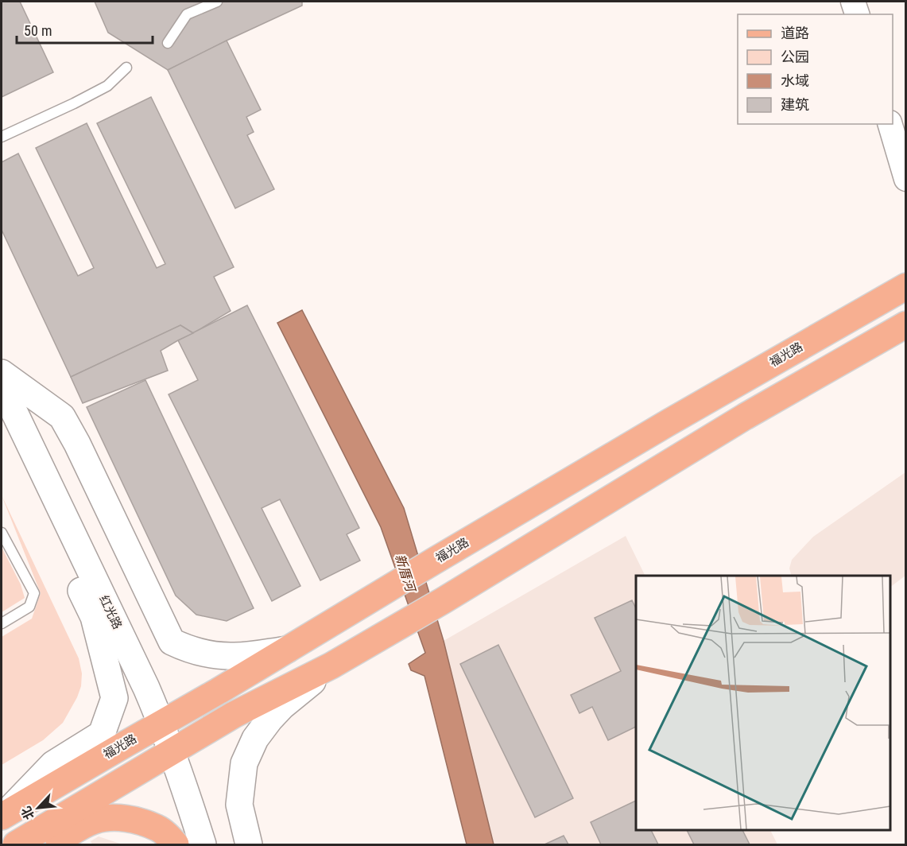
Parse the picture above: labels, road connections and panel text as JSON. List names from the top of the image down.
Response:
{
  "streets": {
    "main road": ["福光路", "红光路"]
  },
  "crossings": [
    ["福光路", "红光路"]
  ],
  "water": ["新厝河"],
  "legend": [
    "道路",
    "公园",
    "水域",
    "建筑"
  ],
  "scale_bar": "50 m",
  "north": "bottom left"
}
